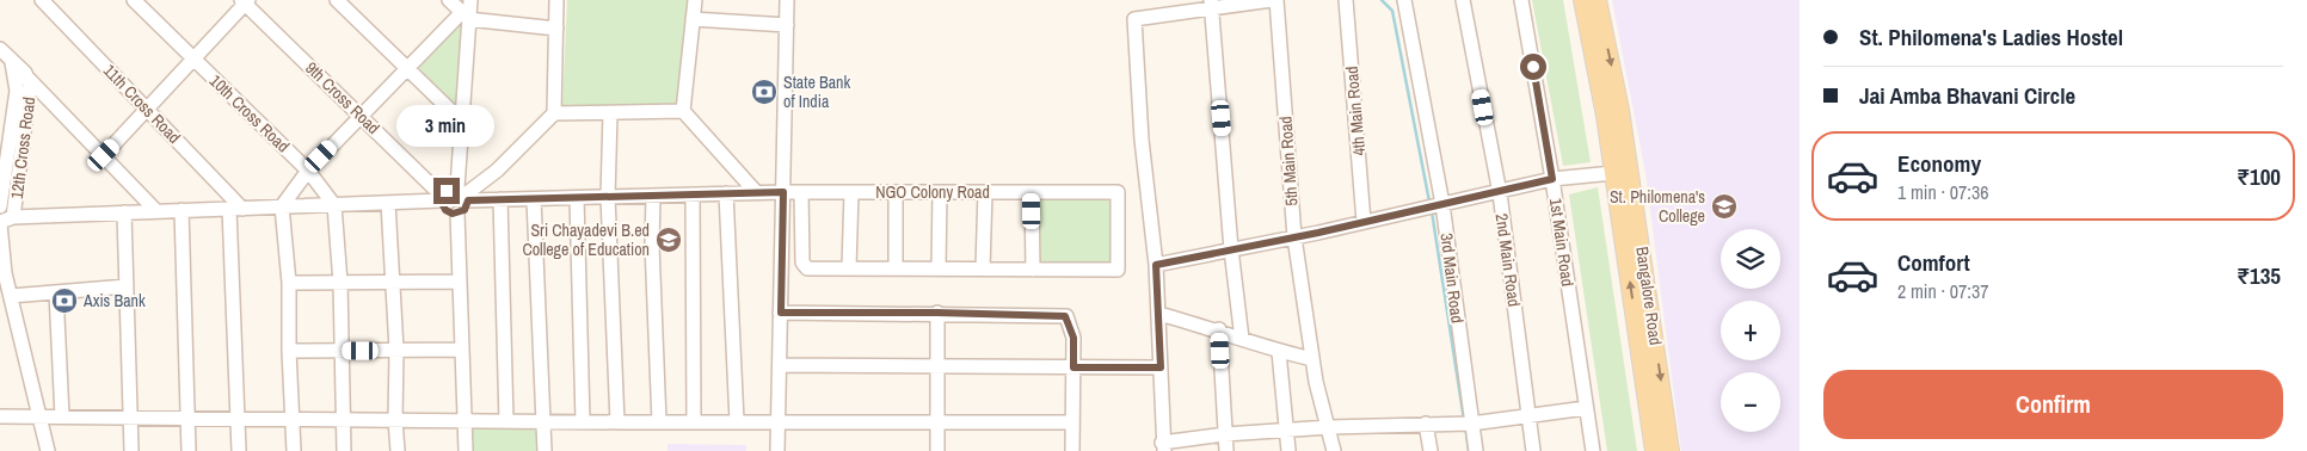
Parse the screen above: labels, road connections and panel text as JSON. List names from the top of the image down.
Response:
{
  "streets": {
    "main road": ["Bangalore Road"],
    "street": [
      "9th Cross Road",
      "11th Cross Road",
      "4th Main Road",
      "10th Cross Road",
      "12th Cross Road",
      "5th Main Road",
      "NGO Colony Road",
      "1st Main Road",
      "2nd Main Road",
      "3rd Main Road"
    ]
  },
  "crossings": [
    ["9th Cross Road", "NGO Colony Road"]
  ],
  "places": {
    "bank": ["State Bank of India", "Axis Bank"],
    "school or university": ["St. Philomena's College", "Sri Chayadevi B.ed College of Education"]
  },
  "page": {
    "banner": ["St. Philomena's Ladies Hostel", "Jai Amba Bhavani Circle"],
    "bubble": "3 min",
    "list": [
      {
        "name": "Economy",
        "note": "1 min · 07:36",
        "value": "₹100"
      },
      {
        "name": "Comfort",
        "note": "2 min · 07:37",
        "value": "₹135"
      }
    ],
    "map_buttons": ["+", "−"],
    "buttons": "Confirm"
  }
}
